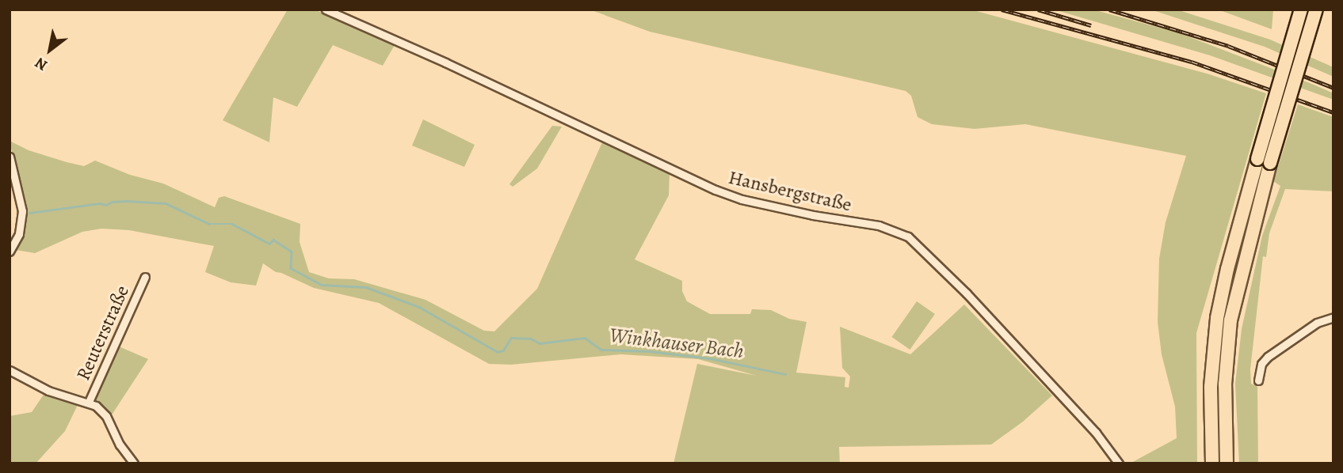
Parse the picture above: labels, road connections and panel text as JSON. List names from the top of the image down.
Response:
{
  "streets": {
    "street": ["Hansbergstraße", "Reuterstraße"]
  },
  "water": ["Winkhauser Bach"],
  "north": "bottom left"
}
